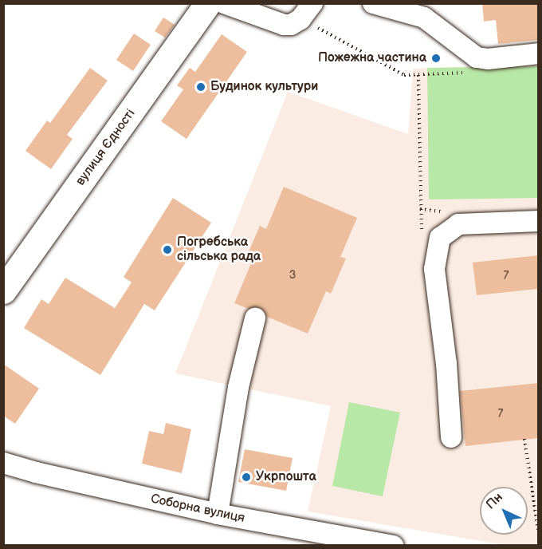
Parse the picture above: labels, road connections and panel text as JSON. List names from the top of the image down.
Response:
{
  "streets": {
    "main road": ["вулиця Єдності"],
    "street": ["Соборна вулиця"]
  },
  "places": [
    "Пожежна частина",
    "Будинок культури",
    "Погребська сільська рада",
    "Укрпошта"
  ],
  "house_numbers": ["3", "7", "7"],
  "north": "top left"
}
